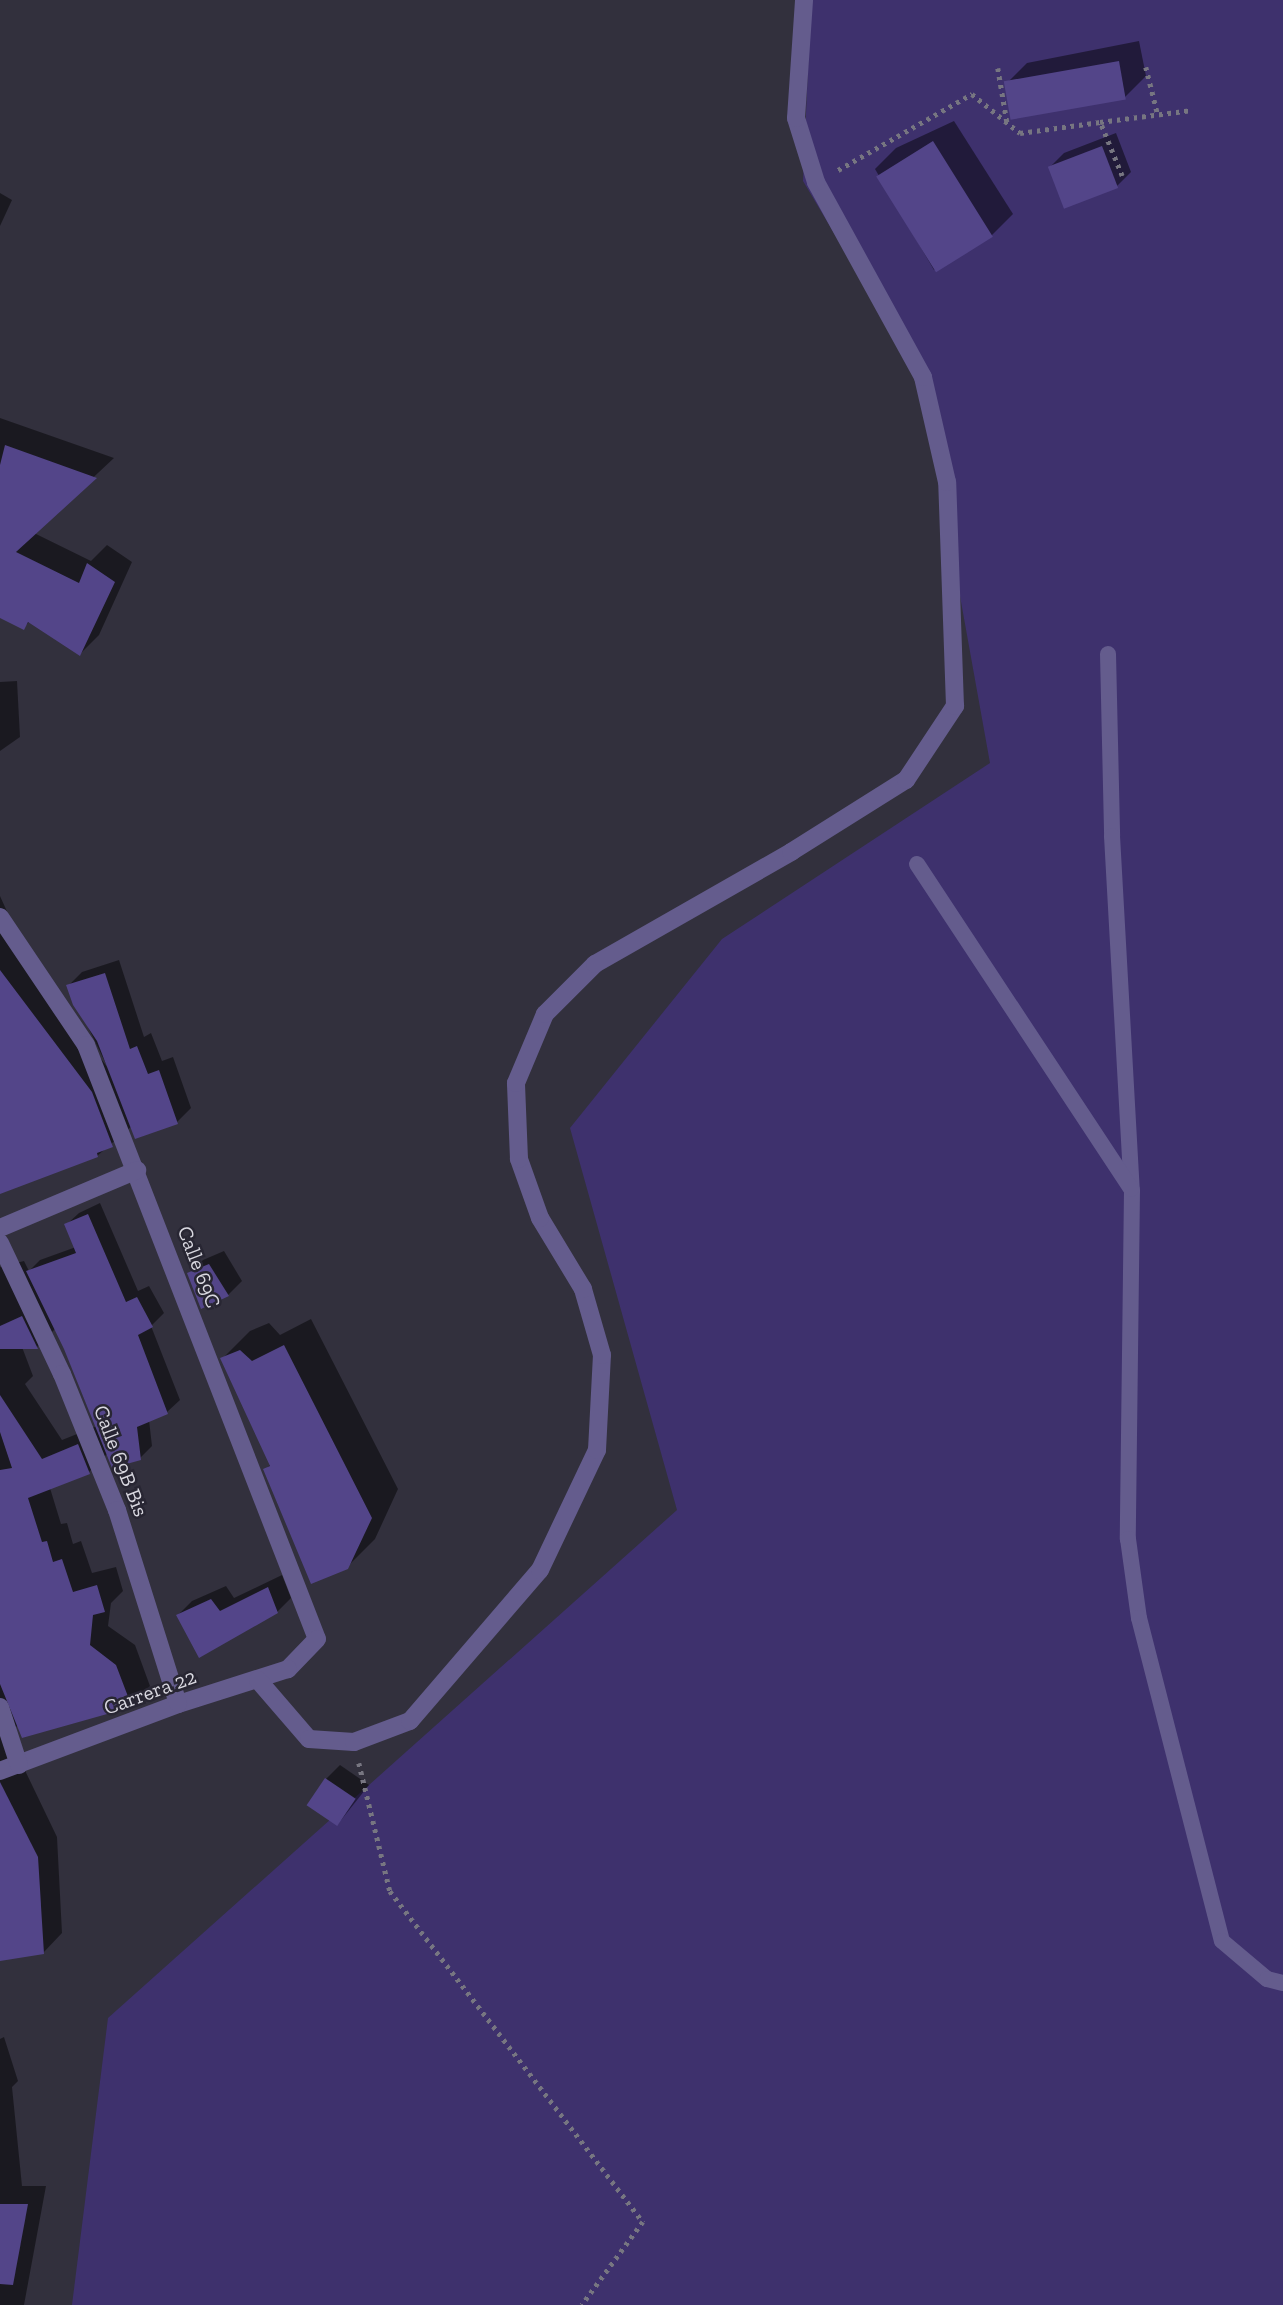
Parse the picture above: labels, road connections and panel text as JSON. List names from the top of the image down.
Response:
{
  "streets": {
    "street": ["Calle 69C", "Calle 69B Bis", "Carrera 22"]
  },
  "crossings": [
    ["Calle 69C", "Carrera 22"],
    ["Calle 69B Bis", "Carrera 22"]
  ]
}
